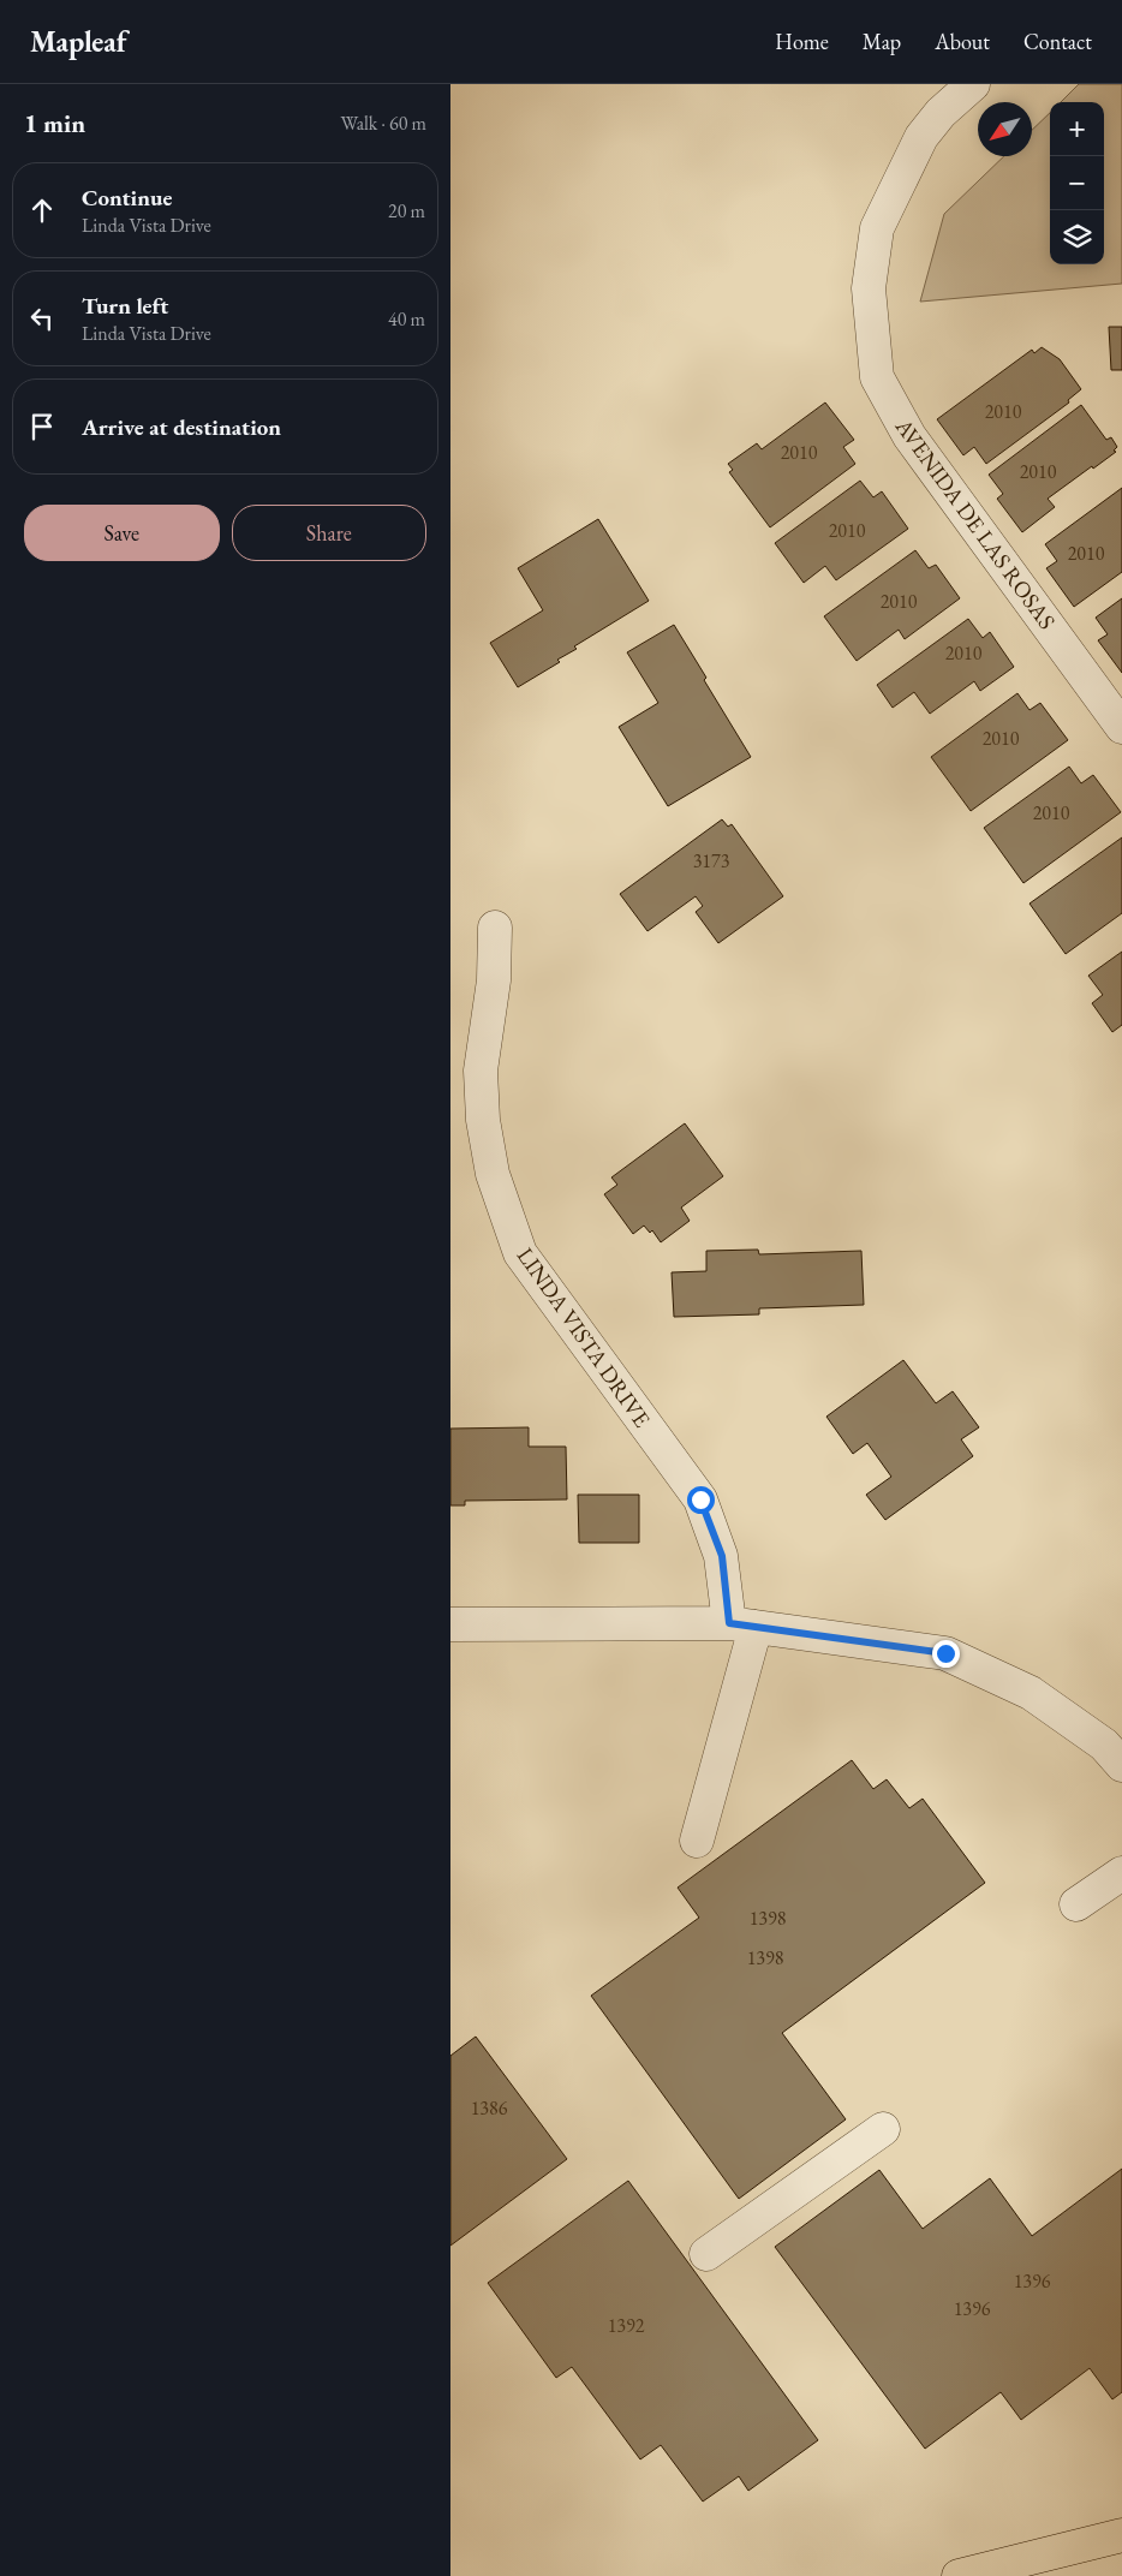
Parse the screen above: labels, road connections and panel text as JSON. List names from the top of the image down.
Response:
{
  "streets": {
    "street": ["AVENIDA DE LAS ROSAS", "LINDA VISTA DRIVE"]
  },
  "house_numbers": [
    "2010",
    "2010",
    "2010",
    "2010",
    "2010",
    "2010",
    "2010",
    "2010",
    "2010",
    "3173",
    "1398",
    "1398",
    "1386",
    "1396",
    "1396",
    "1392"
  ],
  "north": "bottom left",
  "page": {
    "header": "Mapleaf",
    "nav": [
      "Home",
      "Map",
      "About",
      "Contact"
    ],
    "heading": ["1 min", "Walk · 60 m"],
    "map_buttons": ["+", "−"],
    "list": [
      ["Continue", "Linda Vista Drive", "20 m"],
      ["Turn left", "Linda Vista Drive", "40 m"],
      "Arrive at destination"
    ],
    "buttons": ["Save", "Share"]
  }
}
